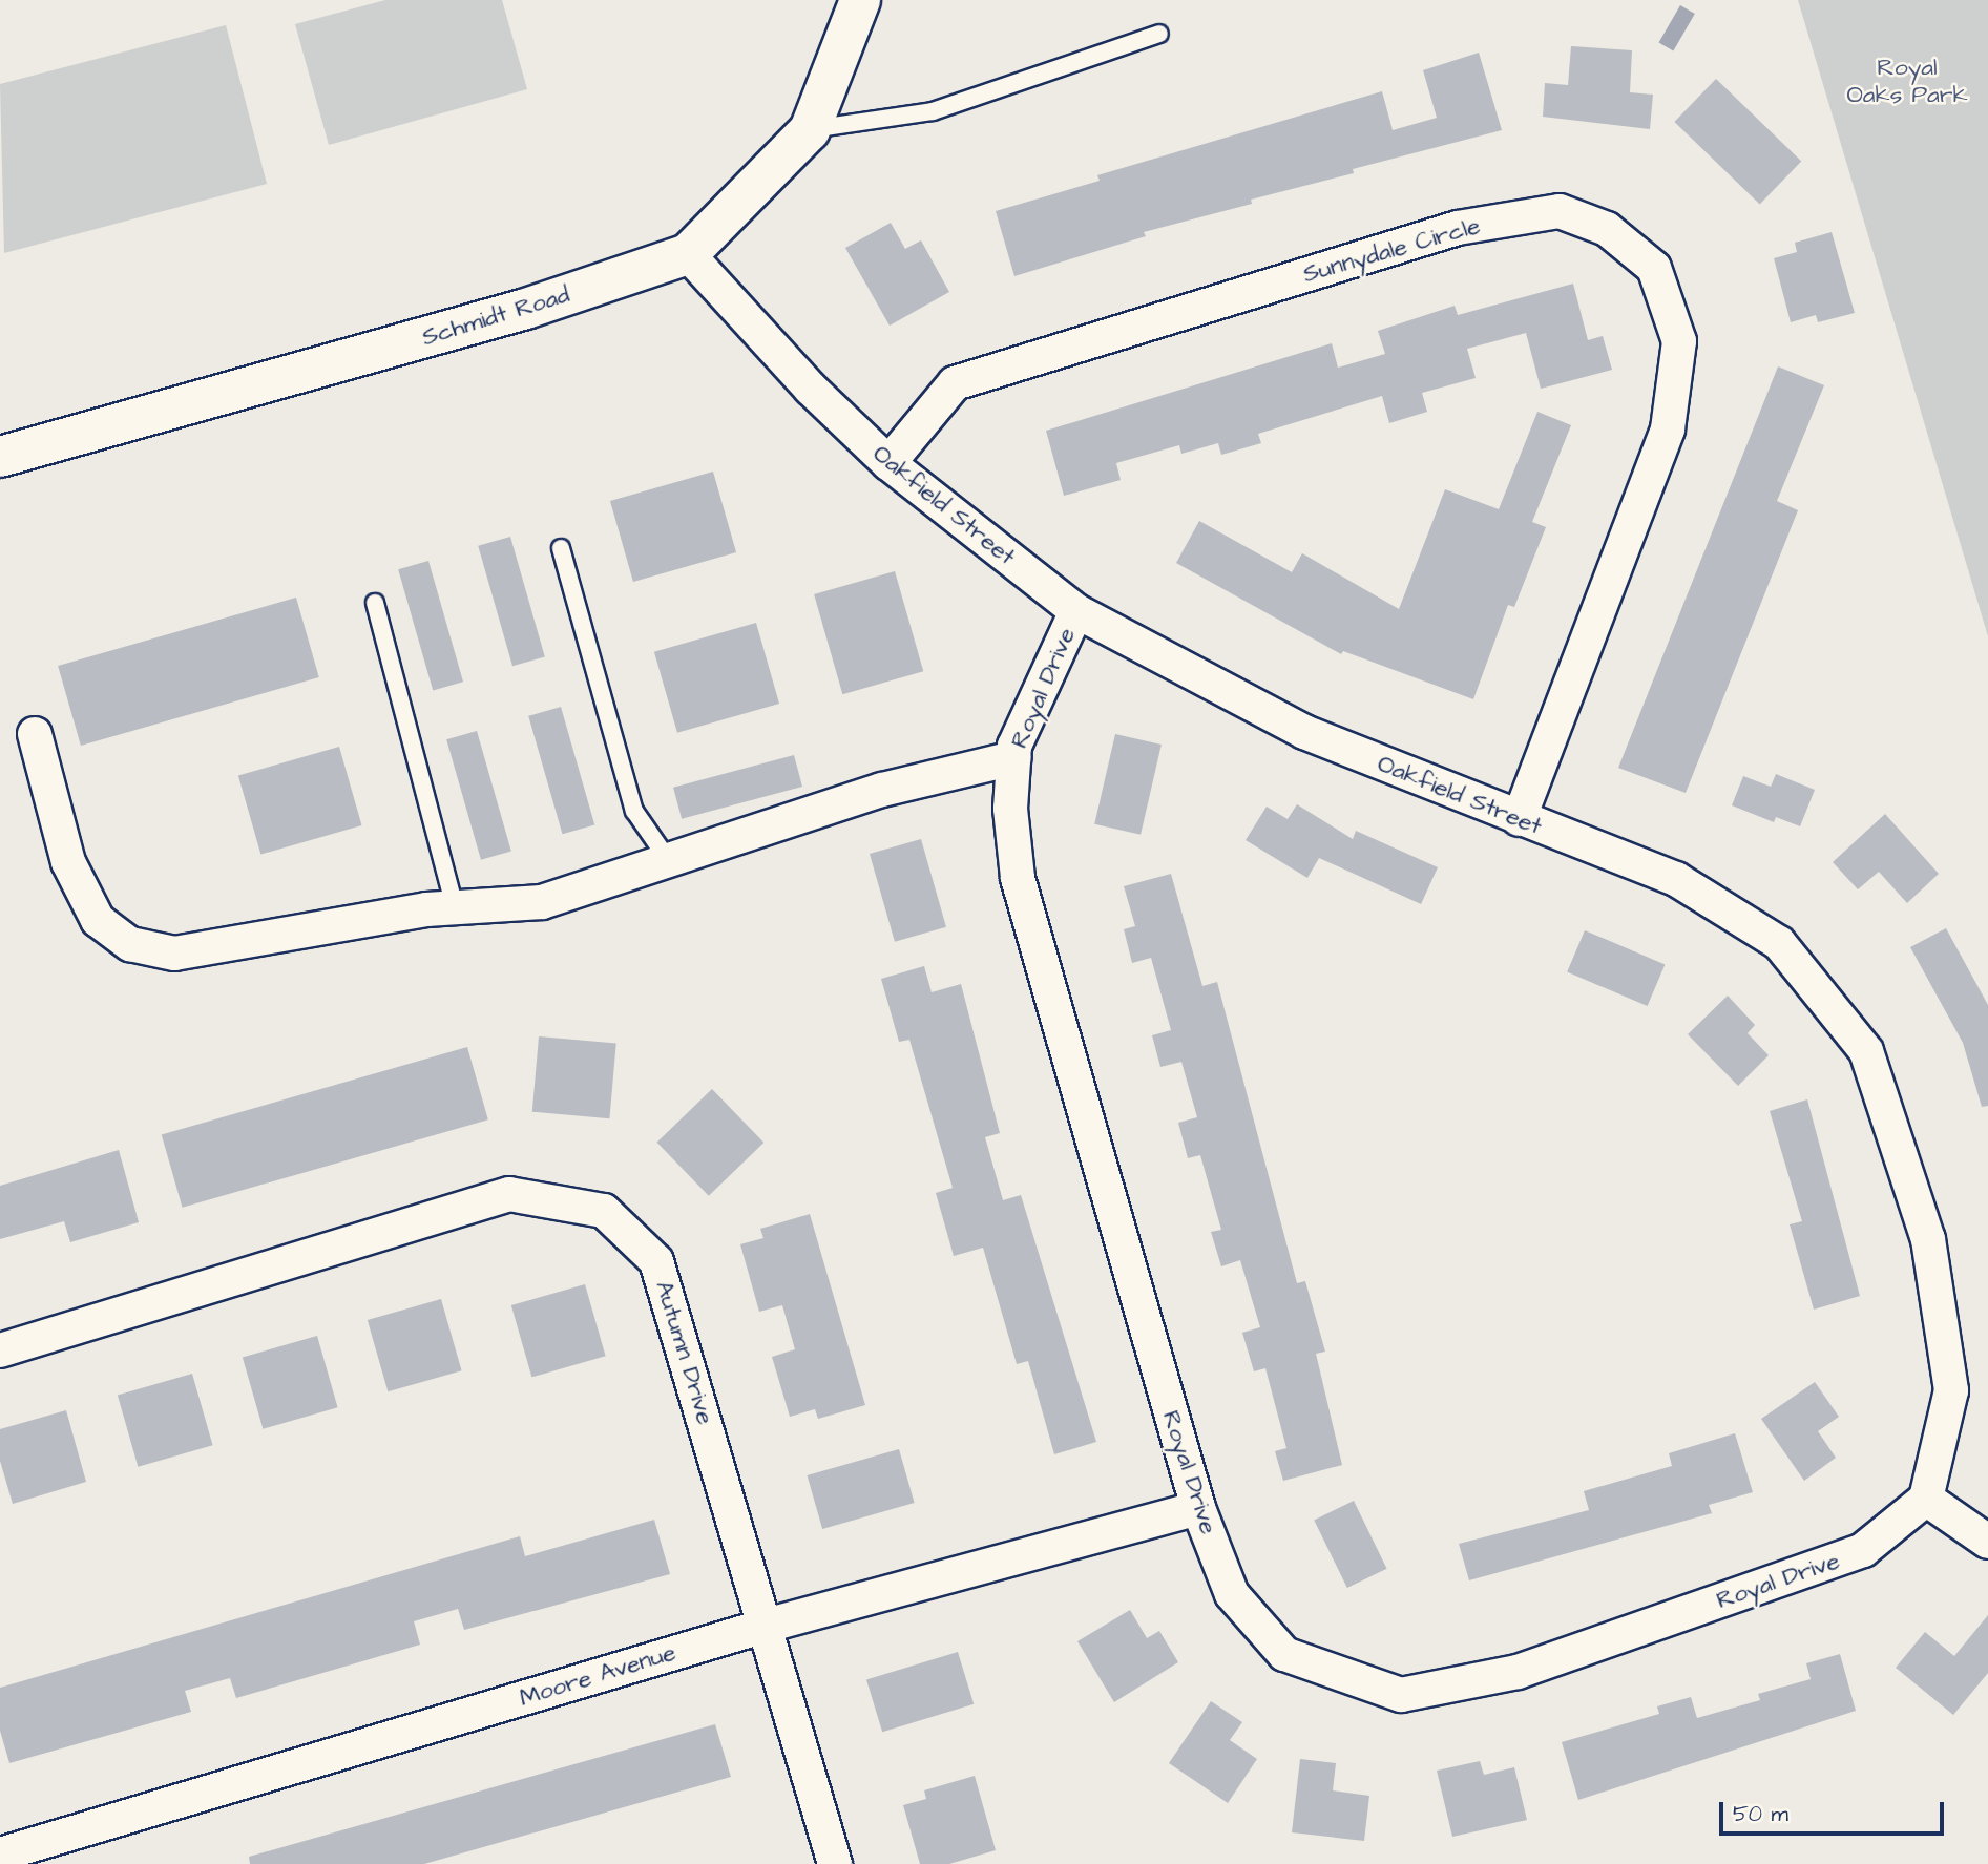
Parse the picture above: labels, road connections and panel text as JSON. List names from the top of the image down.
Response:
{
  "streets": {
    "street": [
      "Sunnydale Circle",
      "Schmidt Road",
      "Oakfield Street",
      "Royal Drive",
      "Autumn Drive",
      "Moore Avenue"
    ]
  },
  "crossings": [
    ["Sunnydale Circle", "Oakfield Street"],
    ["Schmidt Road", "Oakfield Street"],
    ["Oakfield Street", "Royal Drive"],
    ["Royal Drive", "Moore Avenue"],
    ["Autumn Drive", "Moore Avenue"]
  ],
  "parks": ["Royal Oaks Park"],
  "scale_bar": "50 m"
}
